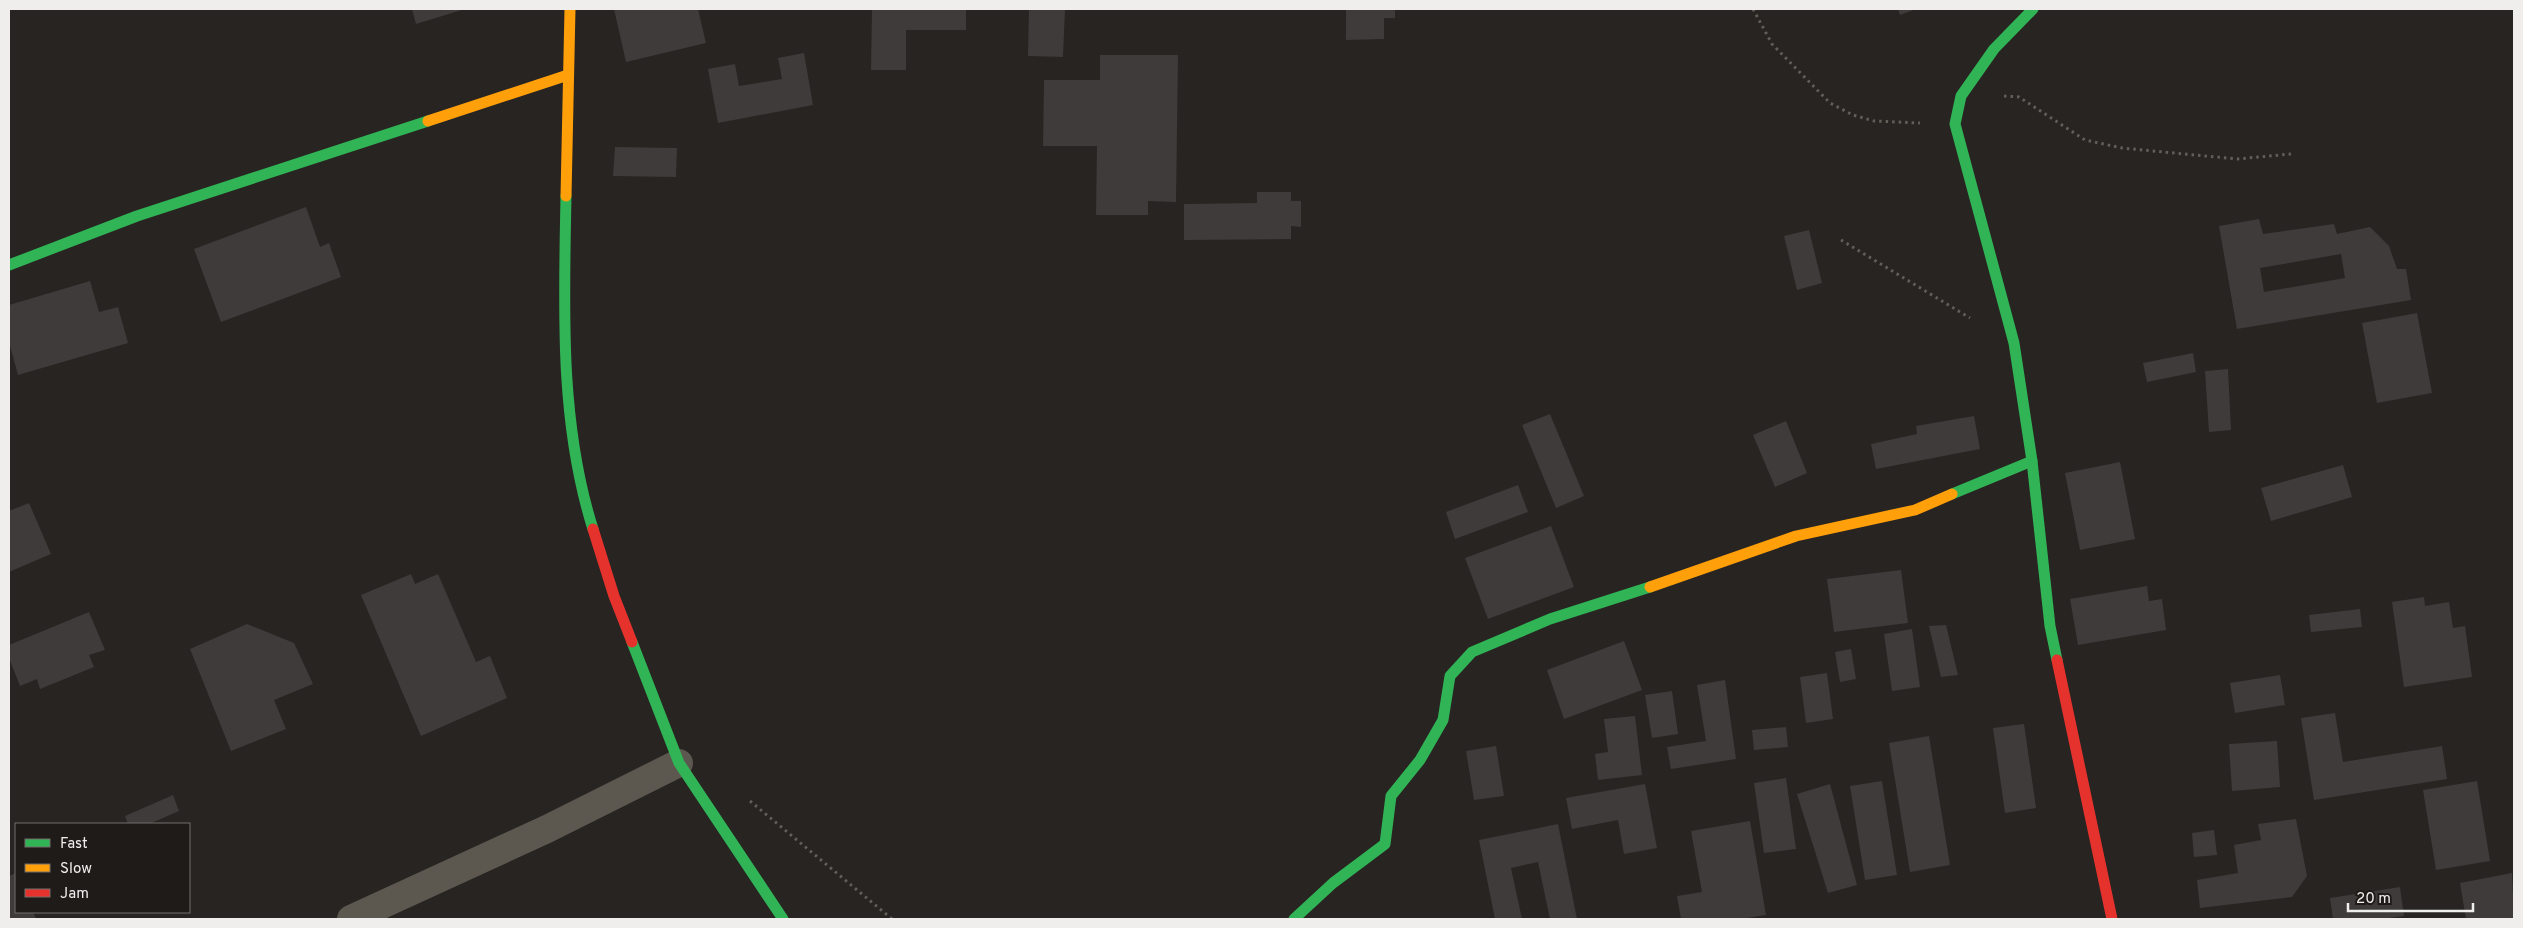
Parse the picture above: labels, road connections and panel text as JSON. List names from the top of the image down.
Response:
{
  "legend": ["Fast", "Slow", "Jam"],
  "scale_bar": "20 m"
}
